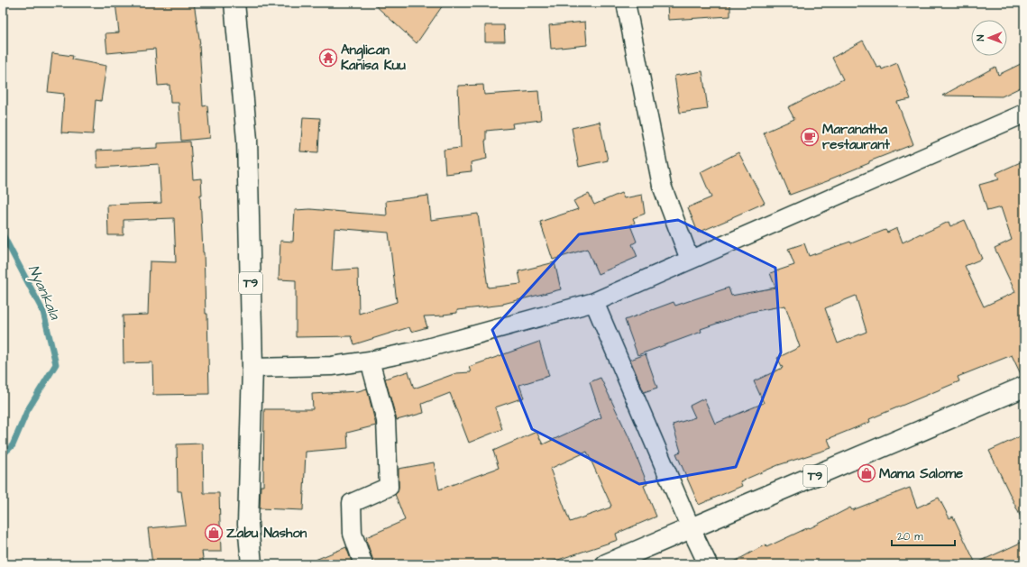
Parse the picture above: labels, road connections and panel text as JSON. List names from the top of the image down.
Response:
{
  "streets": {
    "highway": ["T9"]
  },
  "water": ["Nyankala"],
  "places": {
    "temple": ["Anglican Kanisa Kuu"],
    "cafe": ["Maranatha restaurant"],
    "shop": ["Mama Salome", "Zabu Nashon"]
  },
  "scale_bar": "20 m",
  "north": "left"
}
